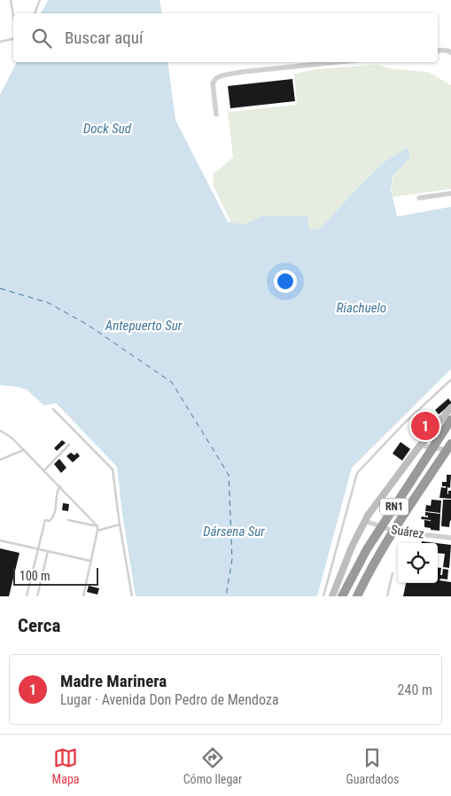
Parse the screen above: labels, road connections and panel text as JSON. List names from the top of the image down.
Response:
{
  "streets": {
    "highway": ["RN1"],
    "street": ["Suárez"]
  },
  "water": [
    "Dock Sud",
    "Riachuelo",
    "Antepuerto Sur",
    "Dársena Sur"
  ],
  "scale_bar": "100 m",
  "page": {
    "search": "Buscar aquí",
    "pins": "1",
    "scale": "100 m",
    "heading": "Cerca",
    "list": [
      {
        "mark": "1",
        "name": "Madre Marinera",
        "note": "Lugar · Avenida Don Pedro de Mendoza",
        "value": "240 m"
      }
    ],
    "nav": ["Mapa", "Cómo llegar", "Guardados"]
  }
}
